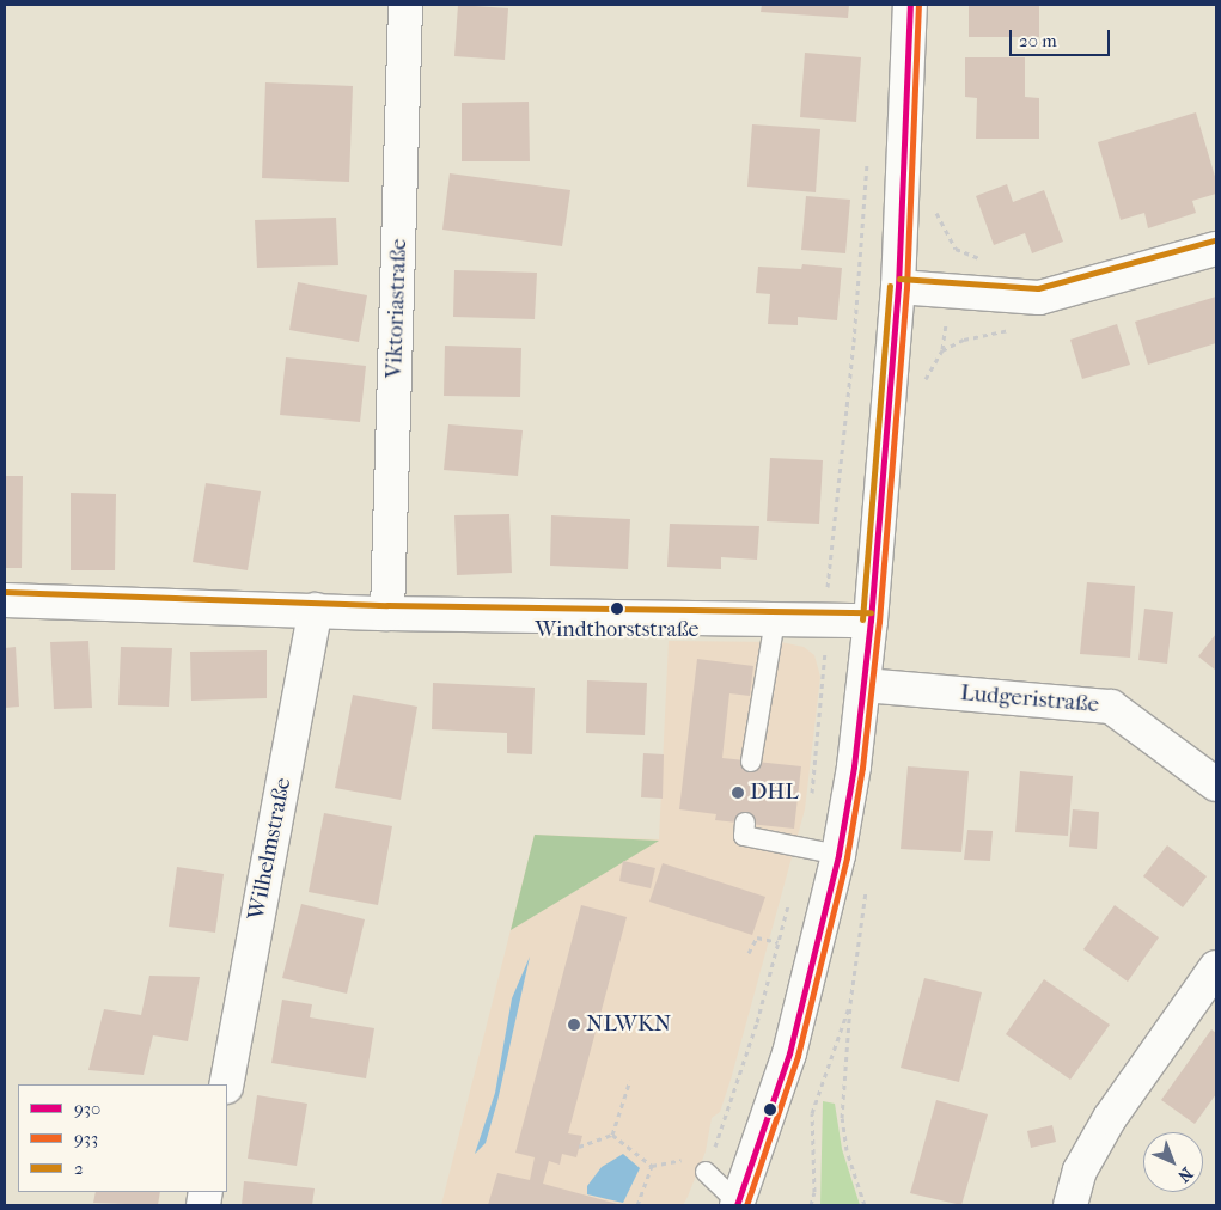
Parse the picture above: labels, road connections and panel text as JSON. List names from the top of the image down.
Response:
{
  "streets": {
    "street": ["Viktoriastraße", "Ludgeristraße", "Wilhelmstraße"]
  },
  "places": ["Windthorststraße", "DHL", "NLWKN"],
  "lines": ["transit line 930", "transit line 933", "transit line 2"],
  "legend": ["930", "933", "2"],
  "scale_bar": "20 m",
  "north": "bottom right"
}
